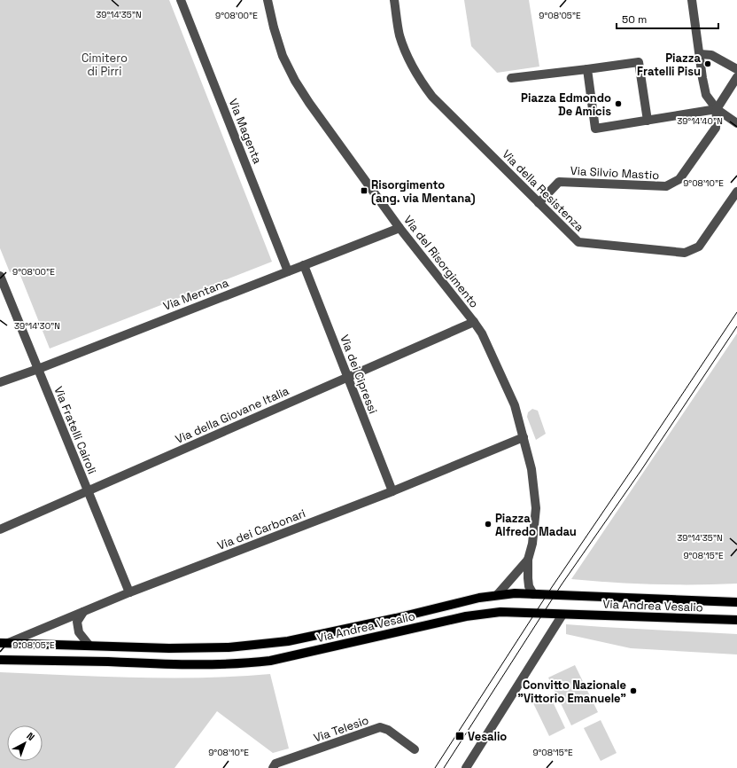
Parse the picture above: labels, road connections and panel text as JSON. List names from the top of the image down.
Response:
{
  "streets": {
    "main road": ["Via Andrea Vesalio"],
    "street": [
      "Via Magenta",
      "Via Silvio Mastio",
      "Via della Resistenza",
      "Via del Risorgimento",
      "Via Mentana",
      "Via dei Cipressi",
      "Via della Giovane Italia",
      "Via Fratelli Cairoli",
      "Via dei Carbonari",
      "Via Telesio"
    ]
  },
  "crossings": [
    ["Via Magenta", "Via Mentana"],
    ["Via Silvio Mastio", "Via della Resistenza"],
    ["Via del Risorgimento", "Via Mentana"],
    ["Via del Risorgimento", "Via della Giovane Italia"],
    ["Via del Risorgimento", "Via dei Carbonari"],
    ["Via del Risorgimento", "Via Andrea Vesalio"],
    ["Via Mentana", "Via dei Cipressi"],
    ["Via Mentana", "Via Fratelli Cairoli"],
    ["Via dei Cipressi", "Via della Giovane Italia"],
    ["Via dei Cipressi", "Via dei Carbonari"],
    ["Via della Giovane Italia", "Via Fratelli Cairoli"],
    ["Via Fratelli Cairoli", "Via dei Carbonari"],
    ["Via dei Carbonari", "Via Andrea Vesalio"]
  ],
  "parks": ["Cimitero di Pirri"],
  "places": {
    "other": [
      "Piazza Fratelli Pisu",
      "Piazza Edmondo De Amicis",
      "Piazza Alfredo Madau",
      "Convitto Nazionale \"Vittorio Emanuele\""
    ],
    "transit": ["Risorgimento (ang. via Mentana)", "Vesalio"]
  },
  "scale_bar": "50 m",
  "north": "top right",
  "coordinates": [
    "39°14'35\"N",
    "9°08'00\"E",
    "9°08'05\"E",
    "39°14'40\"N",
    "9°08'10\"E",
    "39°14'30\"N",
    "9°08'15\"E"
  ]
}
